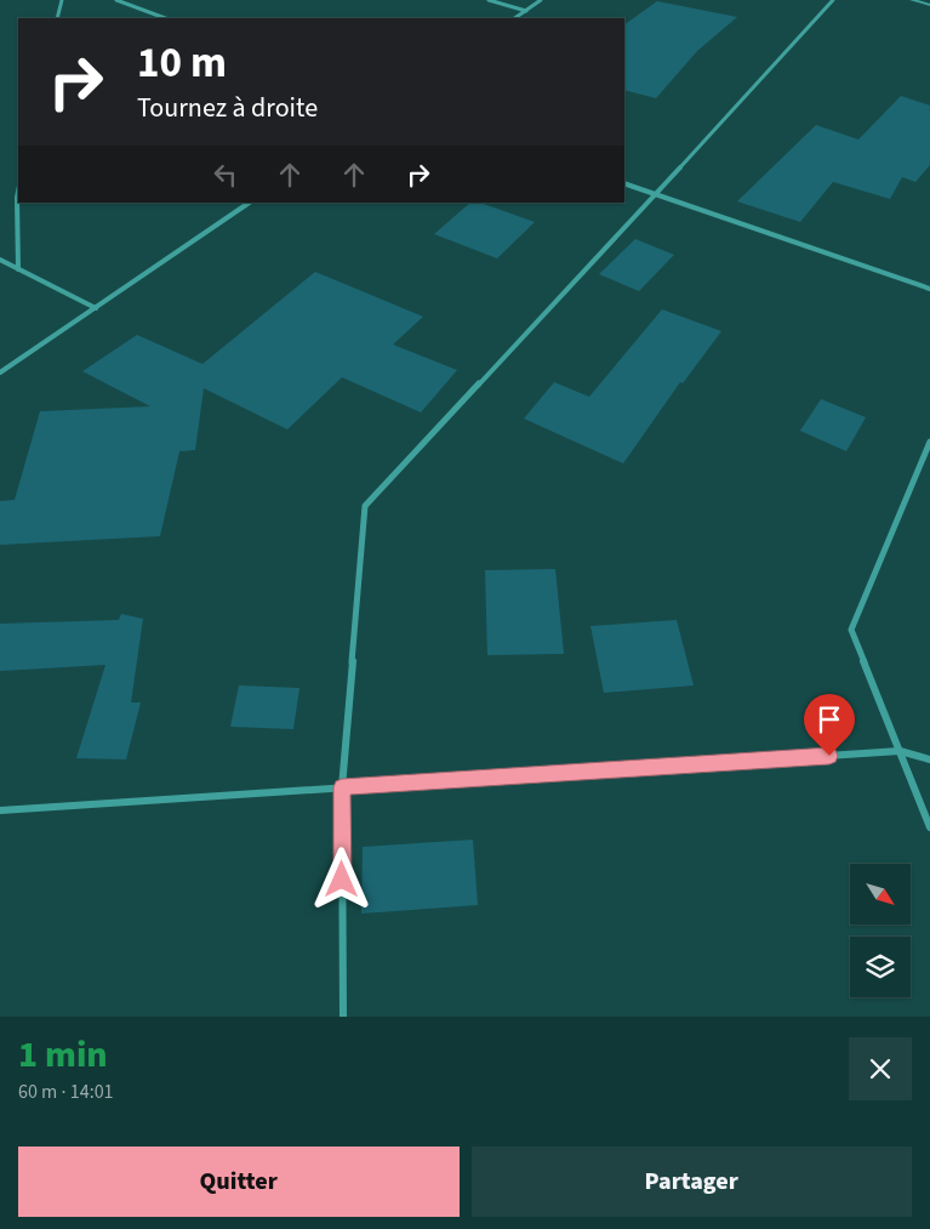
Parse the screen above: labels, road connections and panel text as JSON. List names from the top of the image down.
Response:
{
  "north": "bottom right",
  "page": {
    "turn": ["10 m", "Tournez à droite"],
    "heading": ["1 min", "60 m · 14:01"],
    "buttons": ["Quitter", "Partager"]
  }
}
